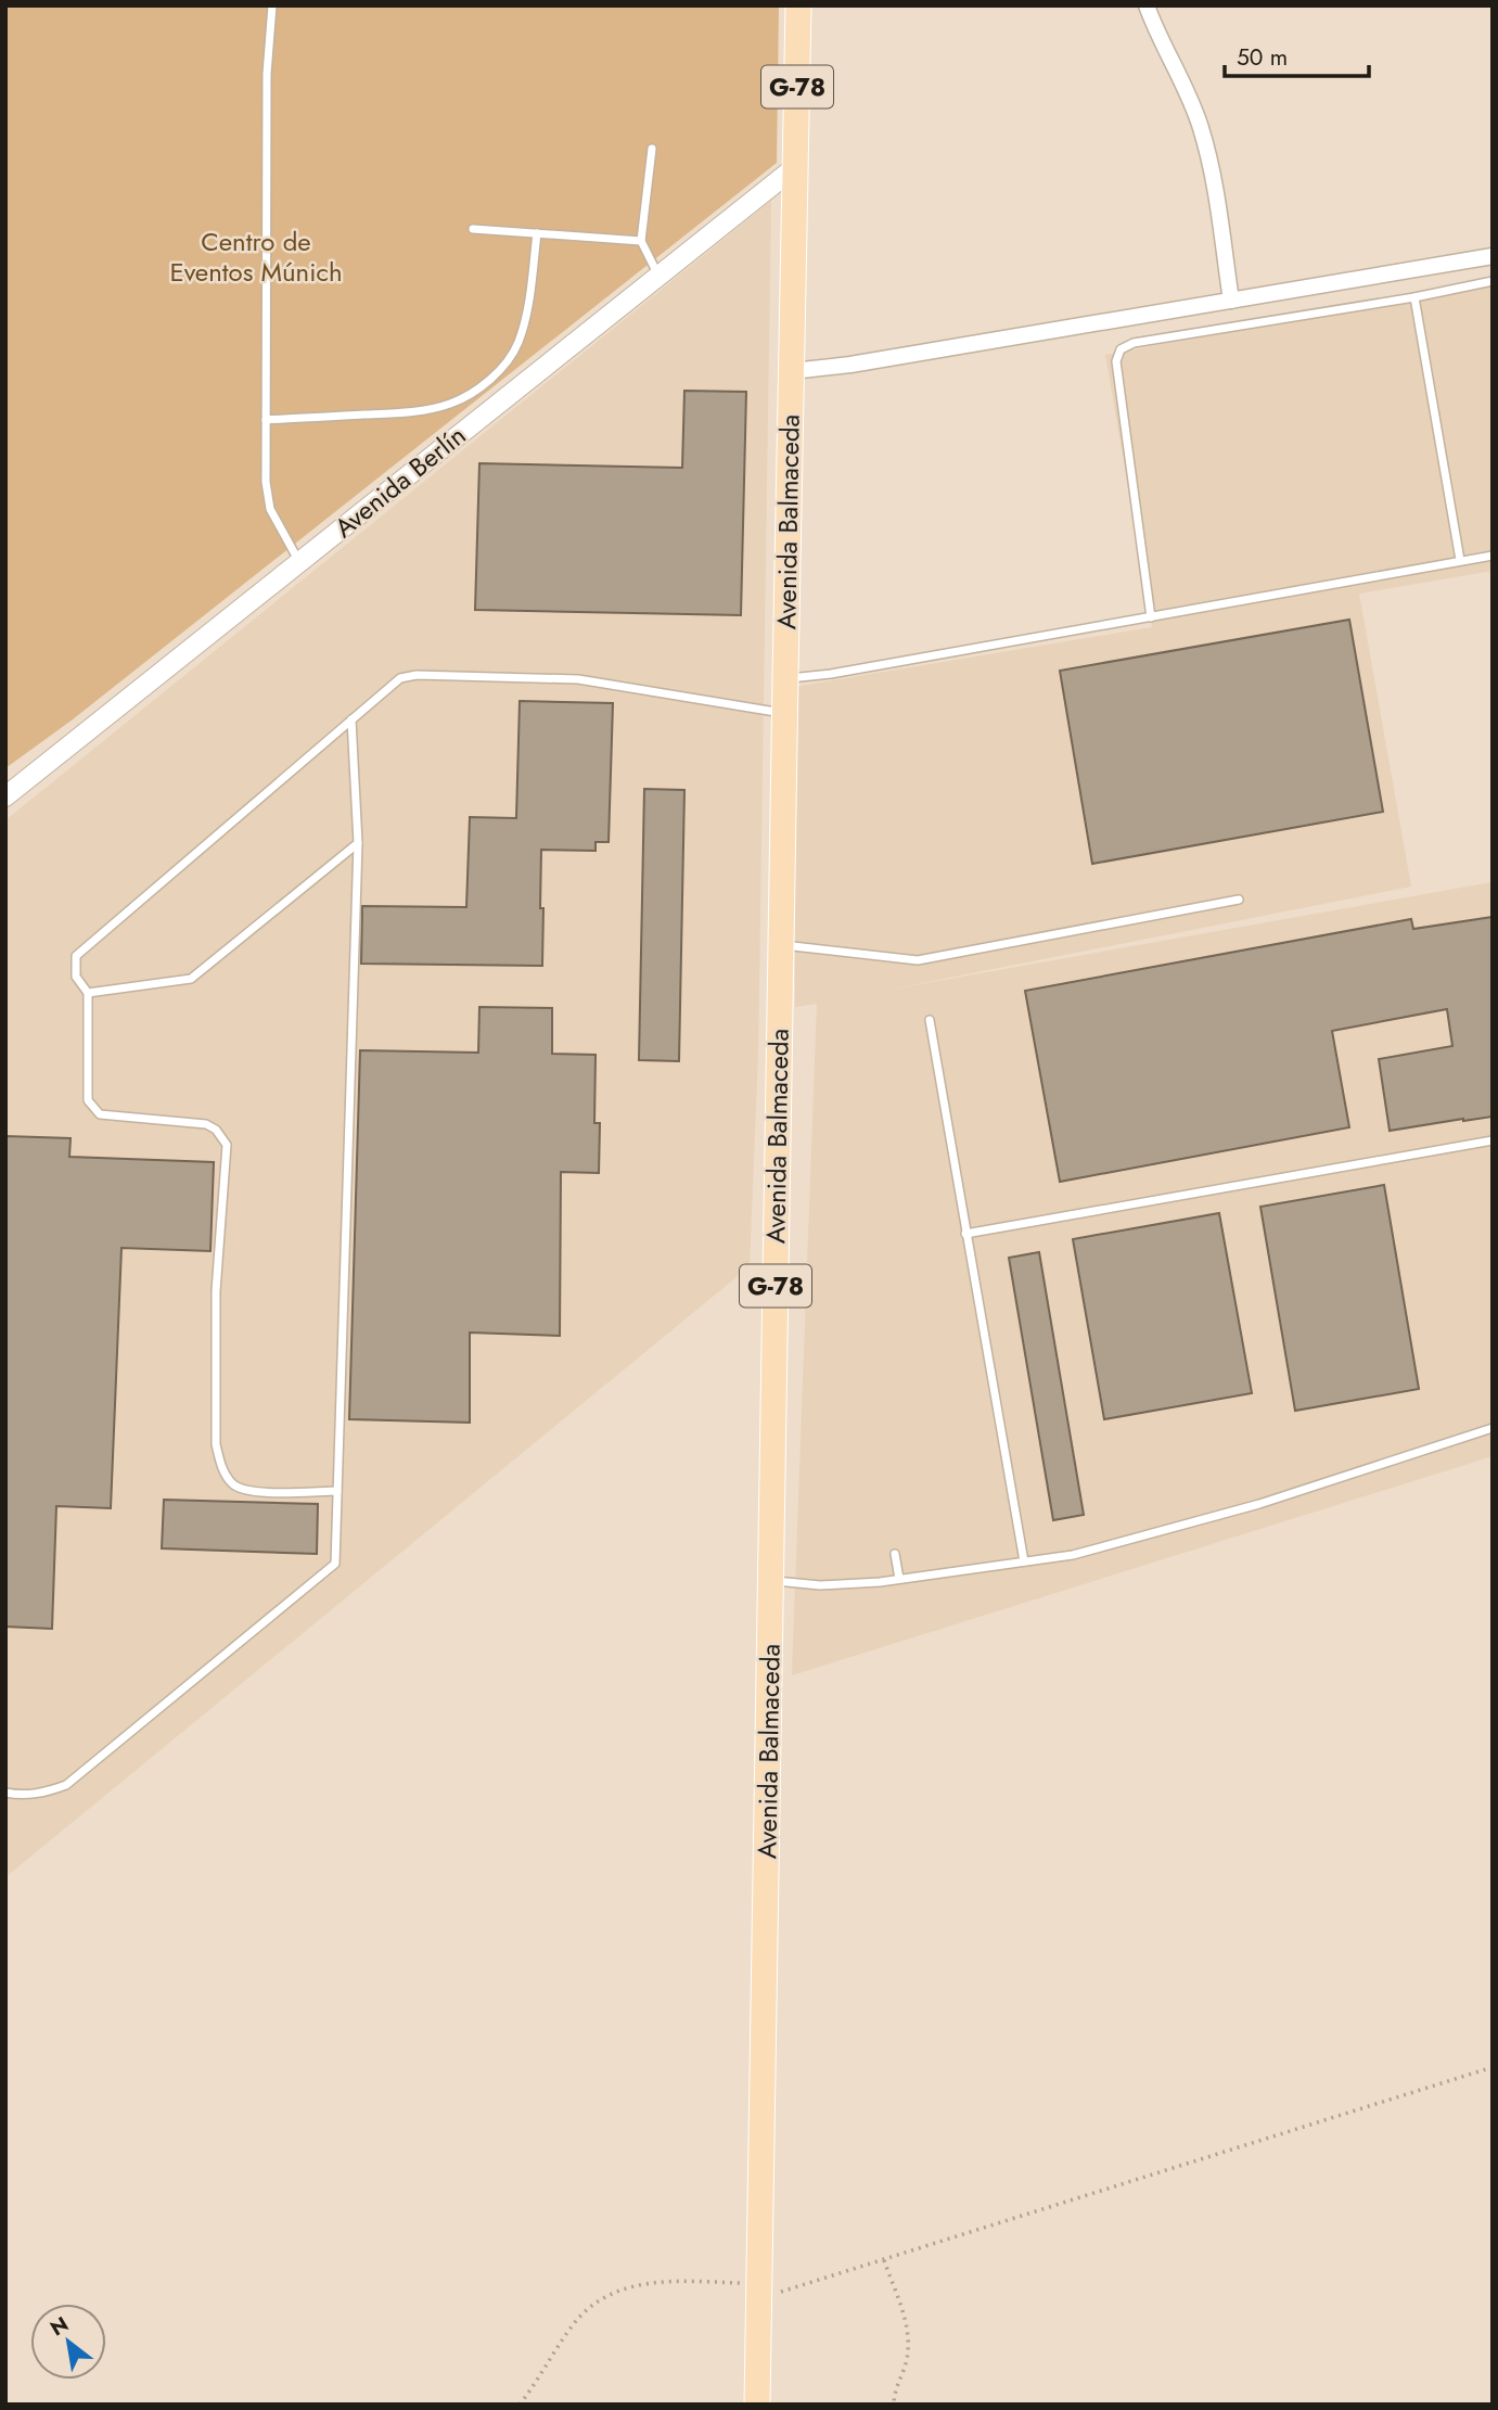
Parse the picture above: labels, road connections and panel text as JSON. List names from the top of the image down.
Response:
{
  "streets": {
    "main road": ["G-78", "Avenida Balmaceda"],
    "street": ["Avenida Berlín"]
  },
  "crossings": [
    ["Avenida Berlín", "Avenida Balmaceda"]
  ],
  "parks": ["Centro de Eventos Múnich"],
  "scale_bar": "50 m",
  "north": "top left"
}
